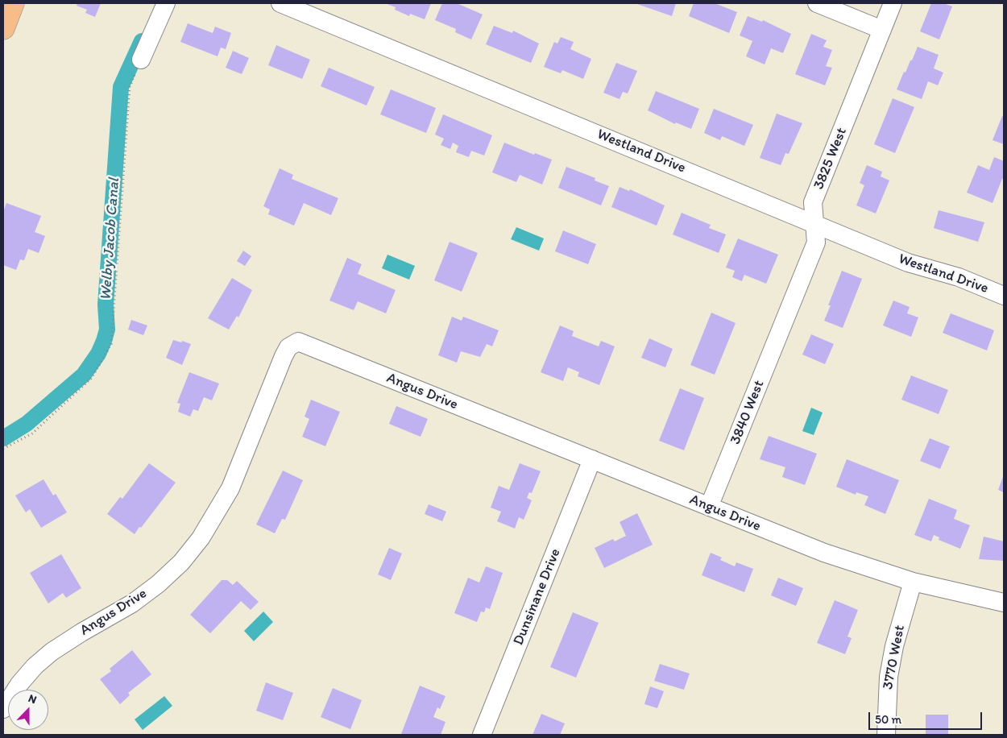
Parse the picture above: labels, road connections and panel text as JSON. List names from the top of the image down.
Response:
{
  "streets": {
    "street": [
      "Westland Drive",
      "3825 West",
      "Angus Drive",
      "3840 West",
      "Dunsinane Drive",
      "3770 West"
    ]
  },
  "crossings": [
    ["Westland Drive", "3825 West"],
    ["3825 West", "3840 West"],
    ["Angus Drive", "3840 West"],
    ["Angus Drive", "Dunsinane Drive"],
    ["Angus Drive", "3770 West"]
  ],
  "water": ["Welby Jacob Canal"],
  "scale_bar": "50 m",
  "north": "top"
}
